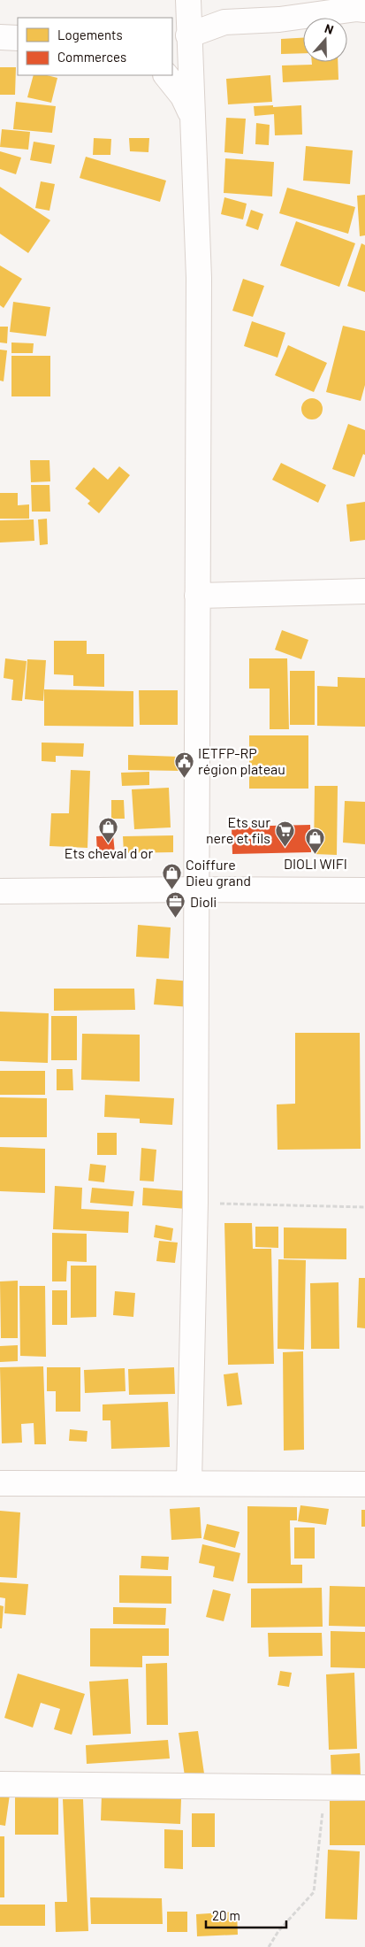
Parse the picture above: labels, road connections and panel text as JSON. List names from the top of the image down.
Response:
{
  "places": {
    "public building": ["IETFP-RP région plateau"],
    "shop": ["Ets cheval d or", "DIOLI WIFI", "Coiffure Dieu grand"],
    "supermarket": ["Ets sur nere et fils"],
    "office": ["Dioli"]
  },
  "legend": ["Logements", "Commerces"],
  "scale_bar": "20 m",
  "north": "top"
}
